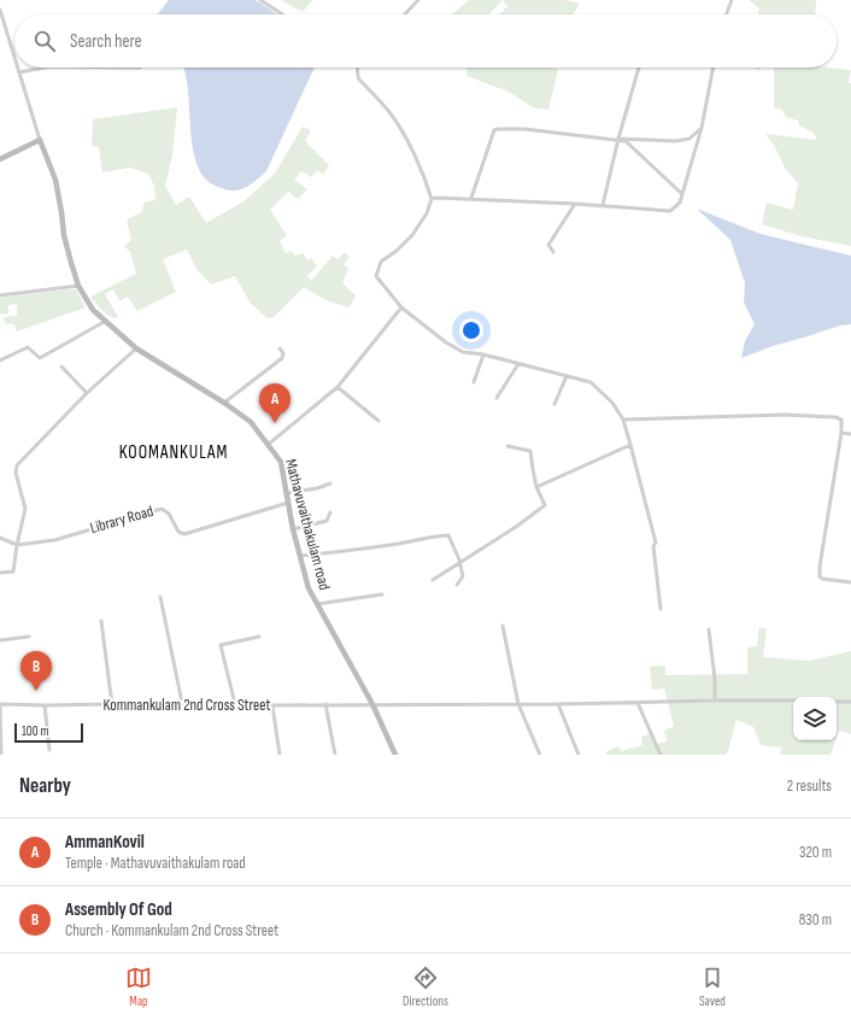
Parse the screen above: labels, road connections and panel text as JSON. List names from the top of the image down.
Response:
{
  "streets": {
    "street": ["Library Road", "Mathavuvaithakulam road", "Kommankulam 2nd Cross Street"]
  },
  "crossings": [
    ["Library Road", "Mathavuvaithakulam road"],
    ["Mathavuvaithakulam road", "Kommankulam 2nd Cross Street"]
  ],
  "districts": ["KOOMANKULAM"],
  "scale_bar": "100 m",
  "page": {
    "search": "Search here",
    "pins": ["A", "B"],
    "scale": "100 m",
    "heading": ["Nearby", "2 results"],
    "list": [
      {
        "mark": "A",
        "name": "AmmanKovil",
        "note": "Temple · Mathavuvaithakulam road",
        "value": "320 m"
      },
      {
        "mark": "B",
        "name": "Assembly Of God",
        "note": "Church · Kommankulam 2nd Cross Street",
        "value": "830 m"
      }
    ],
    "nav": ["Map", "Directions", "Saved"]
  }
}
